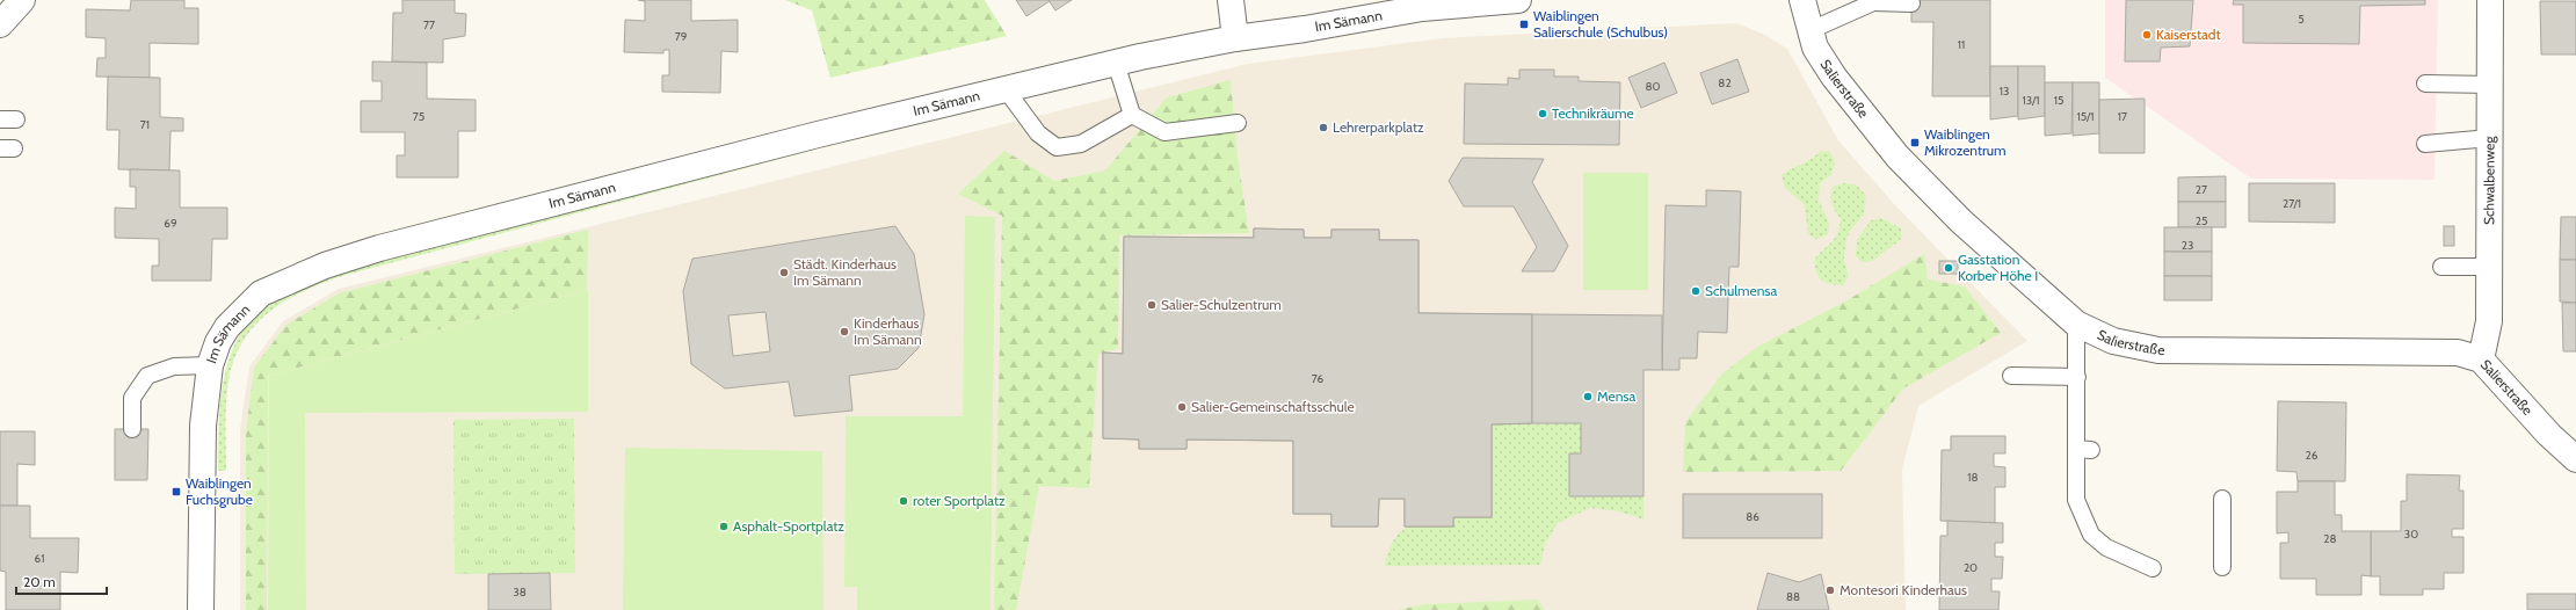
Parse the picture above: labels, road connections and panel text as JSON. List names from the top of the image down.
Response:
{
  "streets": {
    "street": ["Im Sämann", "Salierstraße", "Schwalbenweg"]
  },
  "crossings": [
    ["Salierstraße", "Schwalbenweg"]
  ],
  "places": {
    "transit": ["Waiblingen Salierschule (Schulbus)", "Waiblingen Mikrozentrum", "Waiblingen Fuchsgrube"],
    "other": [
      "Kaiserstadt",
      "Technikräume",
      "Lehrerparkplatz",
      "Gasstation Korber Höhe I",
      "Städt. Kinderhaus Im Sämann",
      "Schulmensa",
      "Salier-Schulzentrum",
      "Kinderhaus Im Sämann",
      "Mensa",
      "Salier-Gemeinschaftsschule",
      "roter Sportplatz",
      "Asphalt-Sportplatz",
      "Montesori Kinderhaus"
    ]
  },
  "house_numbers": [
    "5",
    "77",
    "79",
    "11",
    "82",
    "80",
    "13",
    "13/1",
    "15",
    "75",
    "15/1",
    "17",
    "71",
    "27",
    "27/1",
    "25",
    "69",
    "23",
    "76",
    "26",
    "18",
    "86",
    "30",
    "28",
    "61",
    "20",
    "38",
    "88"
  ],
  "scale_bar": "20 m"
}
